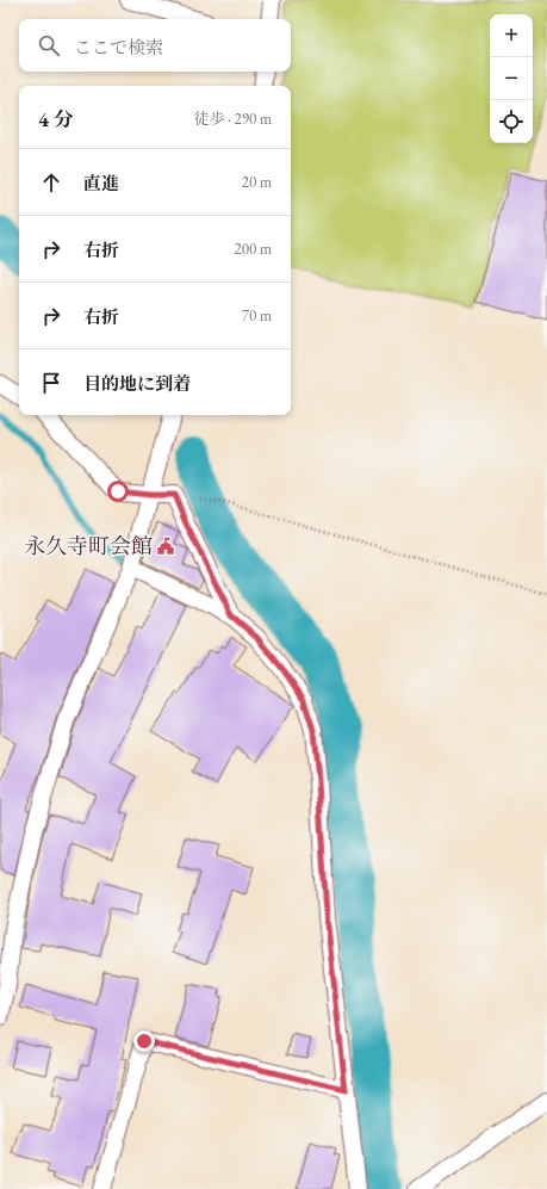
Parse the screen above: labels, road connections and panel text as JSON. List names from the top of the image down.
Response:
{
  "places": {
    "public building": ["永久寺町会館"]
  },
  "page": {
    "map_buttons": ["+", "−"],
    "search": "ここで検索",
    "heading": ["4 分", "徒歩 · 290 m"],
    "list": [
      ["直進", "20 m"],
      ["右折", "200 m"],
      ["右折", "70 m"],
      "目的地に到着"
    ]
  }
}
